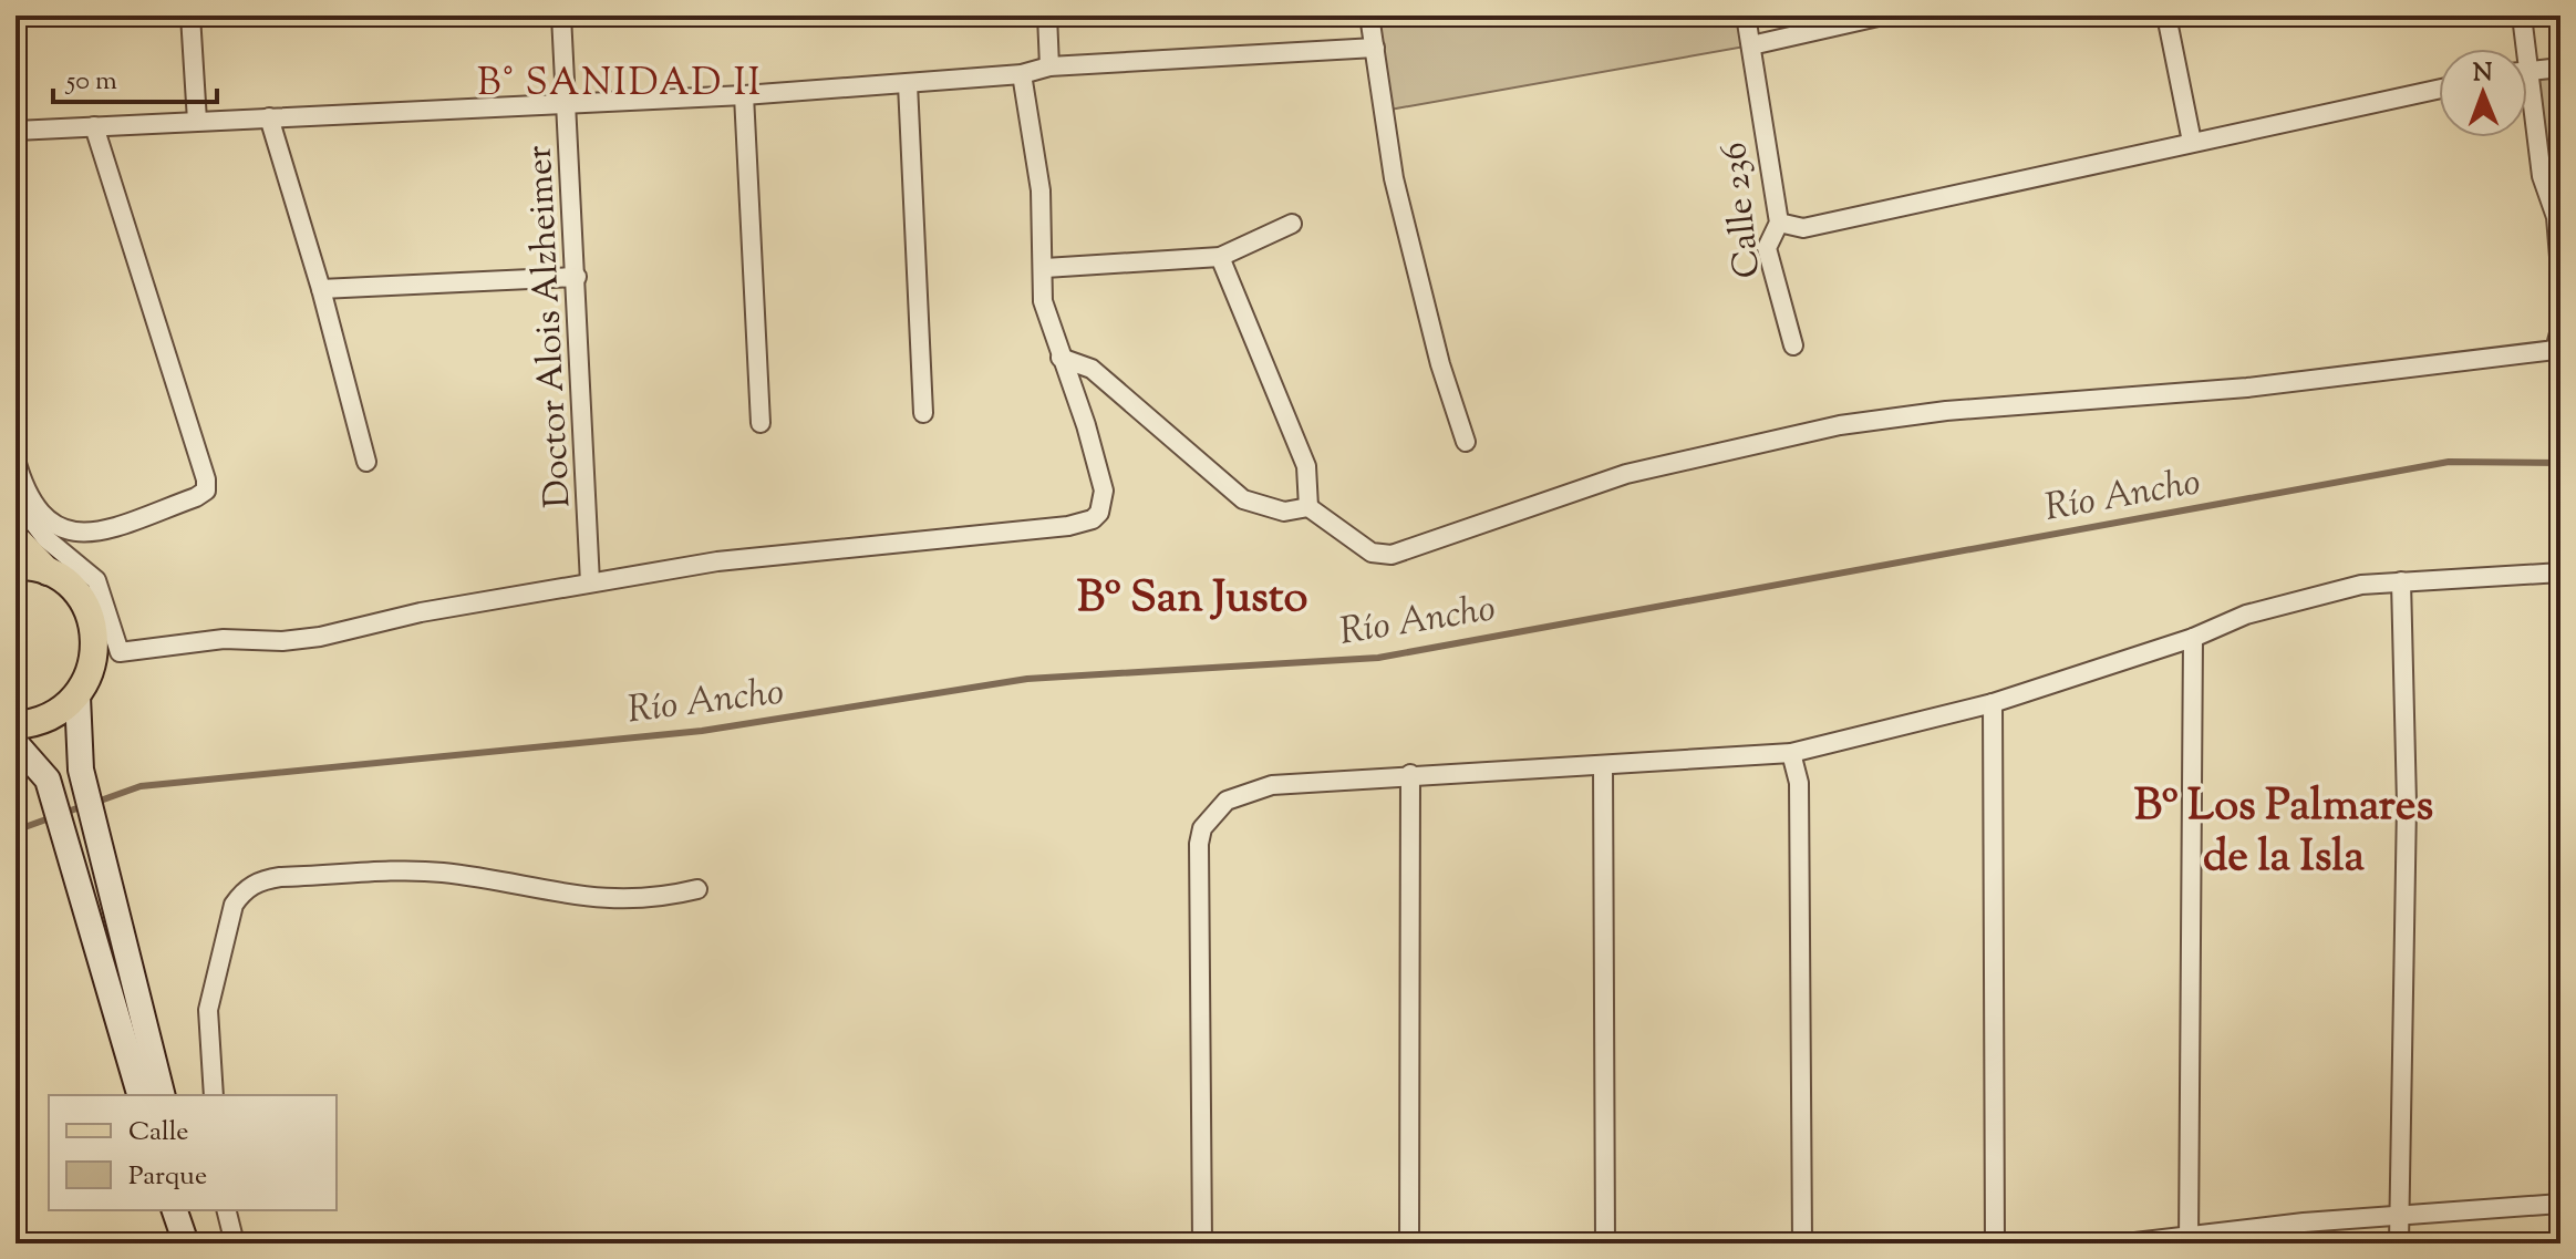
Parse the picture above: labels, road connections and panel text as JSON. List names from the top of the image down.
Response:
{
  "streets": {
    "street": ["Calle 236", "Doctor Alois Alzheimer"]
  },
  "districts": ["B° SANIDAD II", "Bº San Justo", "Bº Los Palmares de la Isla"],
  "water": ["Río Ancho"],
  "legend": ["Calle", "Parque"],
  "scale_bar": "50 m",
  "north": "top"
}
